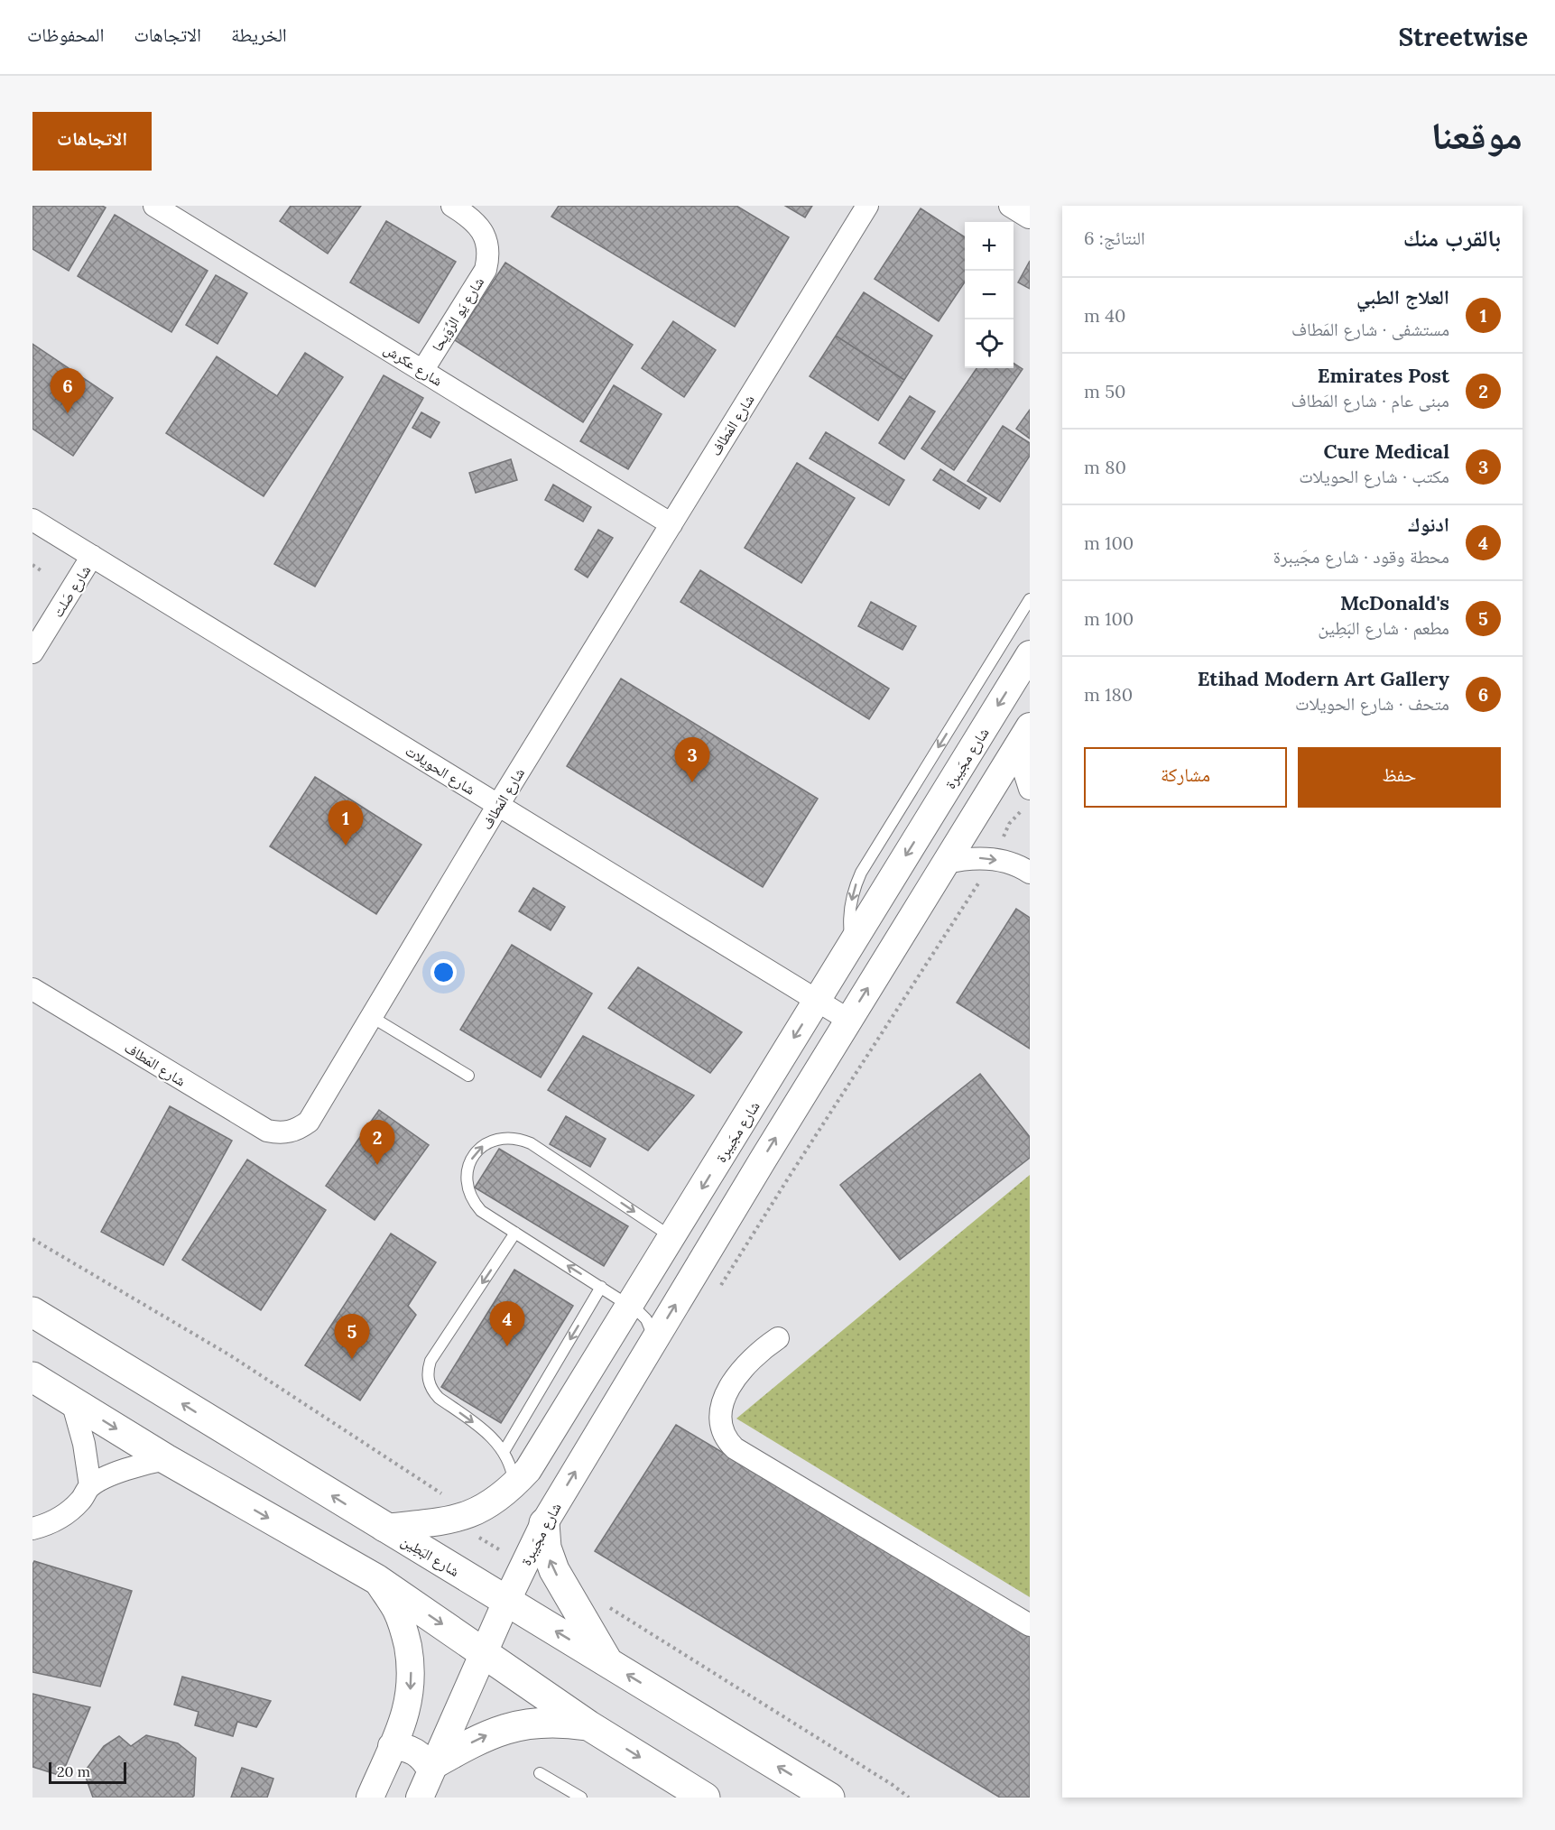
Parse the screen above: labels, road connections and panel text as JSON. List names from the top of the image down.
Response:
{
  "streets": {
    "main road": ["شارع البَطِين"],
    "street": [
      "شارع يَو الرِّوَيحا",
      "شارع عكرش",
      "شارع المَطاف",
      "شارع صَلت",
      "شارع مجَيبرة",
      "شارع الحويلات"
    ]
  },
  "crossings": [
    ["شارع يَو الرِّوَيحا", "شارع عكرش"],
    ["شارع عكرش", "شارع المَطاف"],
    ["شارع المَطاف", "شارع الحويلات"],
    ["شارع صَلت", "شارع الحويلات"],
    ["شارع مجَيبرة", "شارع الحويلات"],
    ["شارع مجَيبرة", "شارع البَطِين"]
  ],
  "scale_bar": "20 m",
  "page": {
    "header": "Streetwise",
    "nav": ["الخريطة", "الاتجاهات", "المحفوظات"],
    "title": "موقعنا",
    "buttons": [
      "الاتجاهات",
      ["حفظ", "مشاركة"]
    ],
    "heading": ["بالقرب منك", "النتائج: 6"],
    "map_buttons": ["+", "−"],
    "list": [
      {
        "mark": "1",
        "name": "العلاج الطبي",
        "note": "مستشفى · شارع المَطاف",
        "value": "40 m"
      },
      {
        "mark": "2",
        "name": "Emirates Post",
        "note": "مبنى عام · شارع المَطاف",
        "value": "50 m"
      },
      {
        "mark": "3",
        "name": "Cure Medical",
        "note": "مكتب · شارع الحويلات",
        "value": "80 m"
      },
      {
        "mark": "4",
        "name": "ادنوك",
        "note": "محطة وقود · شارع مجَيبرة",
        "value": "100 m"
      },
      {
        "mark": "5",
        "name": "McDonald's",
        "note": "مطعم · شارع البَطِين",
        "value": "100 m"
      },
      {
        "mark": "6",
        "name": "Etihad Modern Art Gallery",
        "note": "متحف · شارع الحويلات",
        "value": "180 m"
      }
    ],
    "pins": [
      "6",
      "3",
      "1",
      "2",
      "4",
      "5"
    ],
    "scale": "20 m"
  }
}
